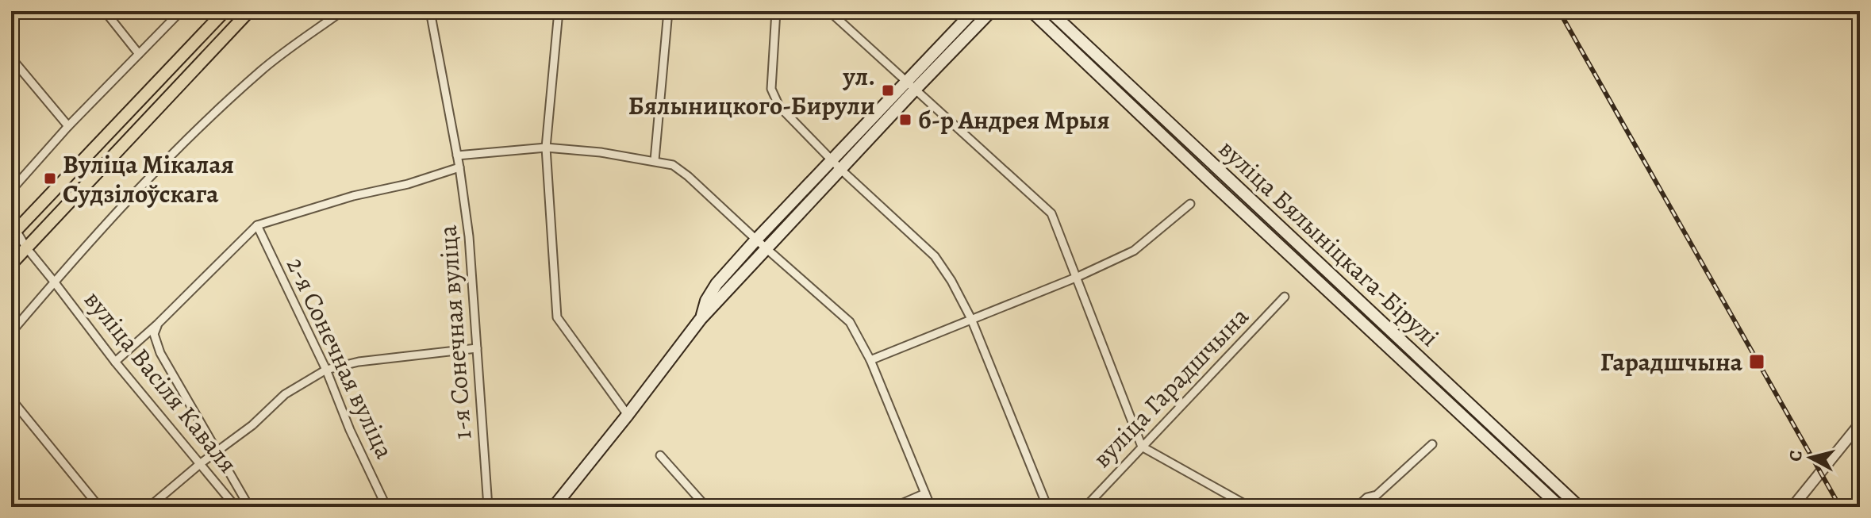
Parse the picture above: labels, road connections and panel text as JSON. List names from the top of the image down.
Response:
{
  "streets": {
    "main road": ["вуліца Бялыніцкага-Бірулі"],
    "street": [
      "1-я Сонечная вуліца",
      "2-я Сонечная вуліца",
      "вуліца Васіля Каваля",
      "вуліца Гарадшчына"
    ]
  },
  "places": {
    "transit": [
      "ул. Бялыницкого-Бирули",
      "б-р Андрея Мрыя",
      "Вуліца Мікалая Судзілоўскага",
      "Гарадшчына"
    ]
  },
  "north": "left"
}
